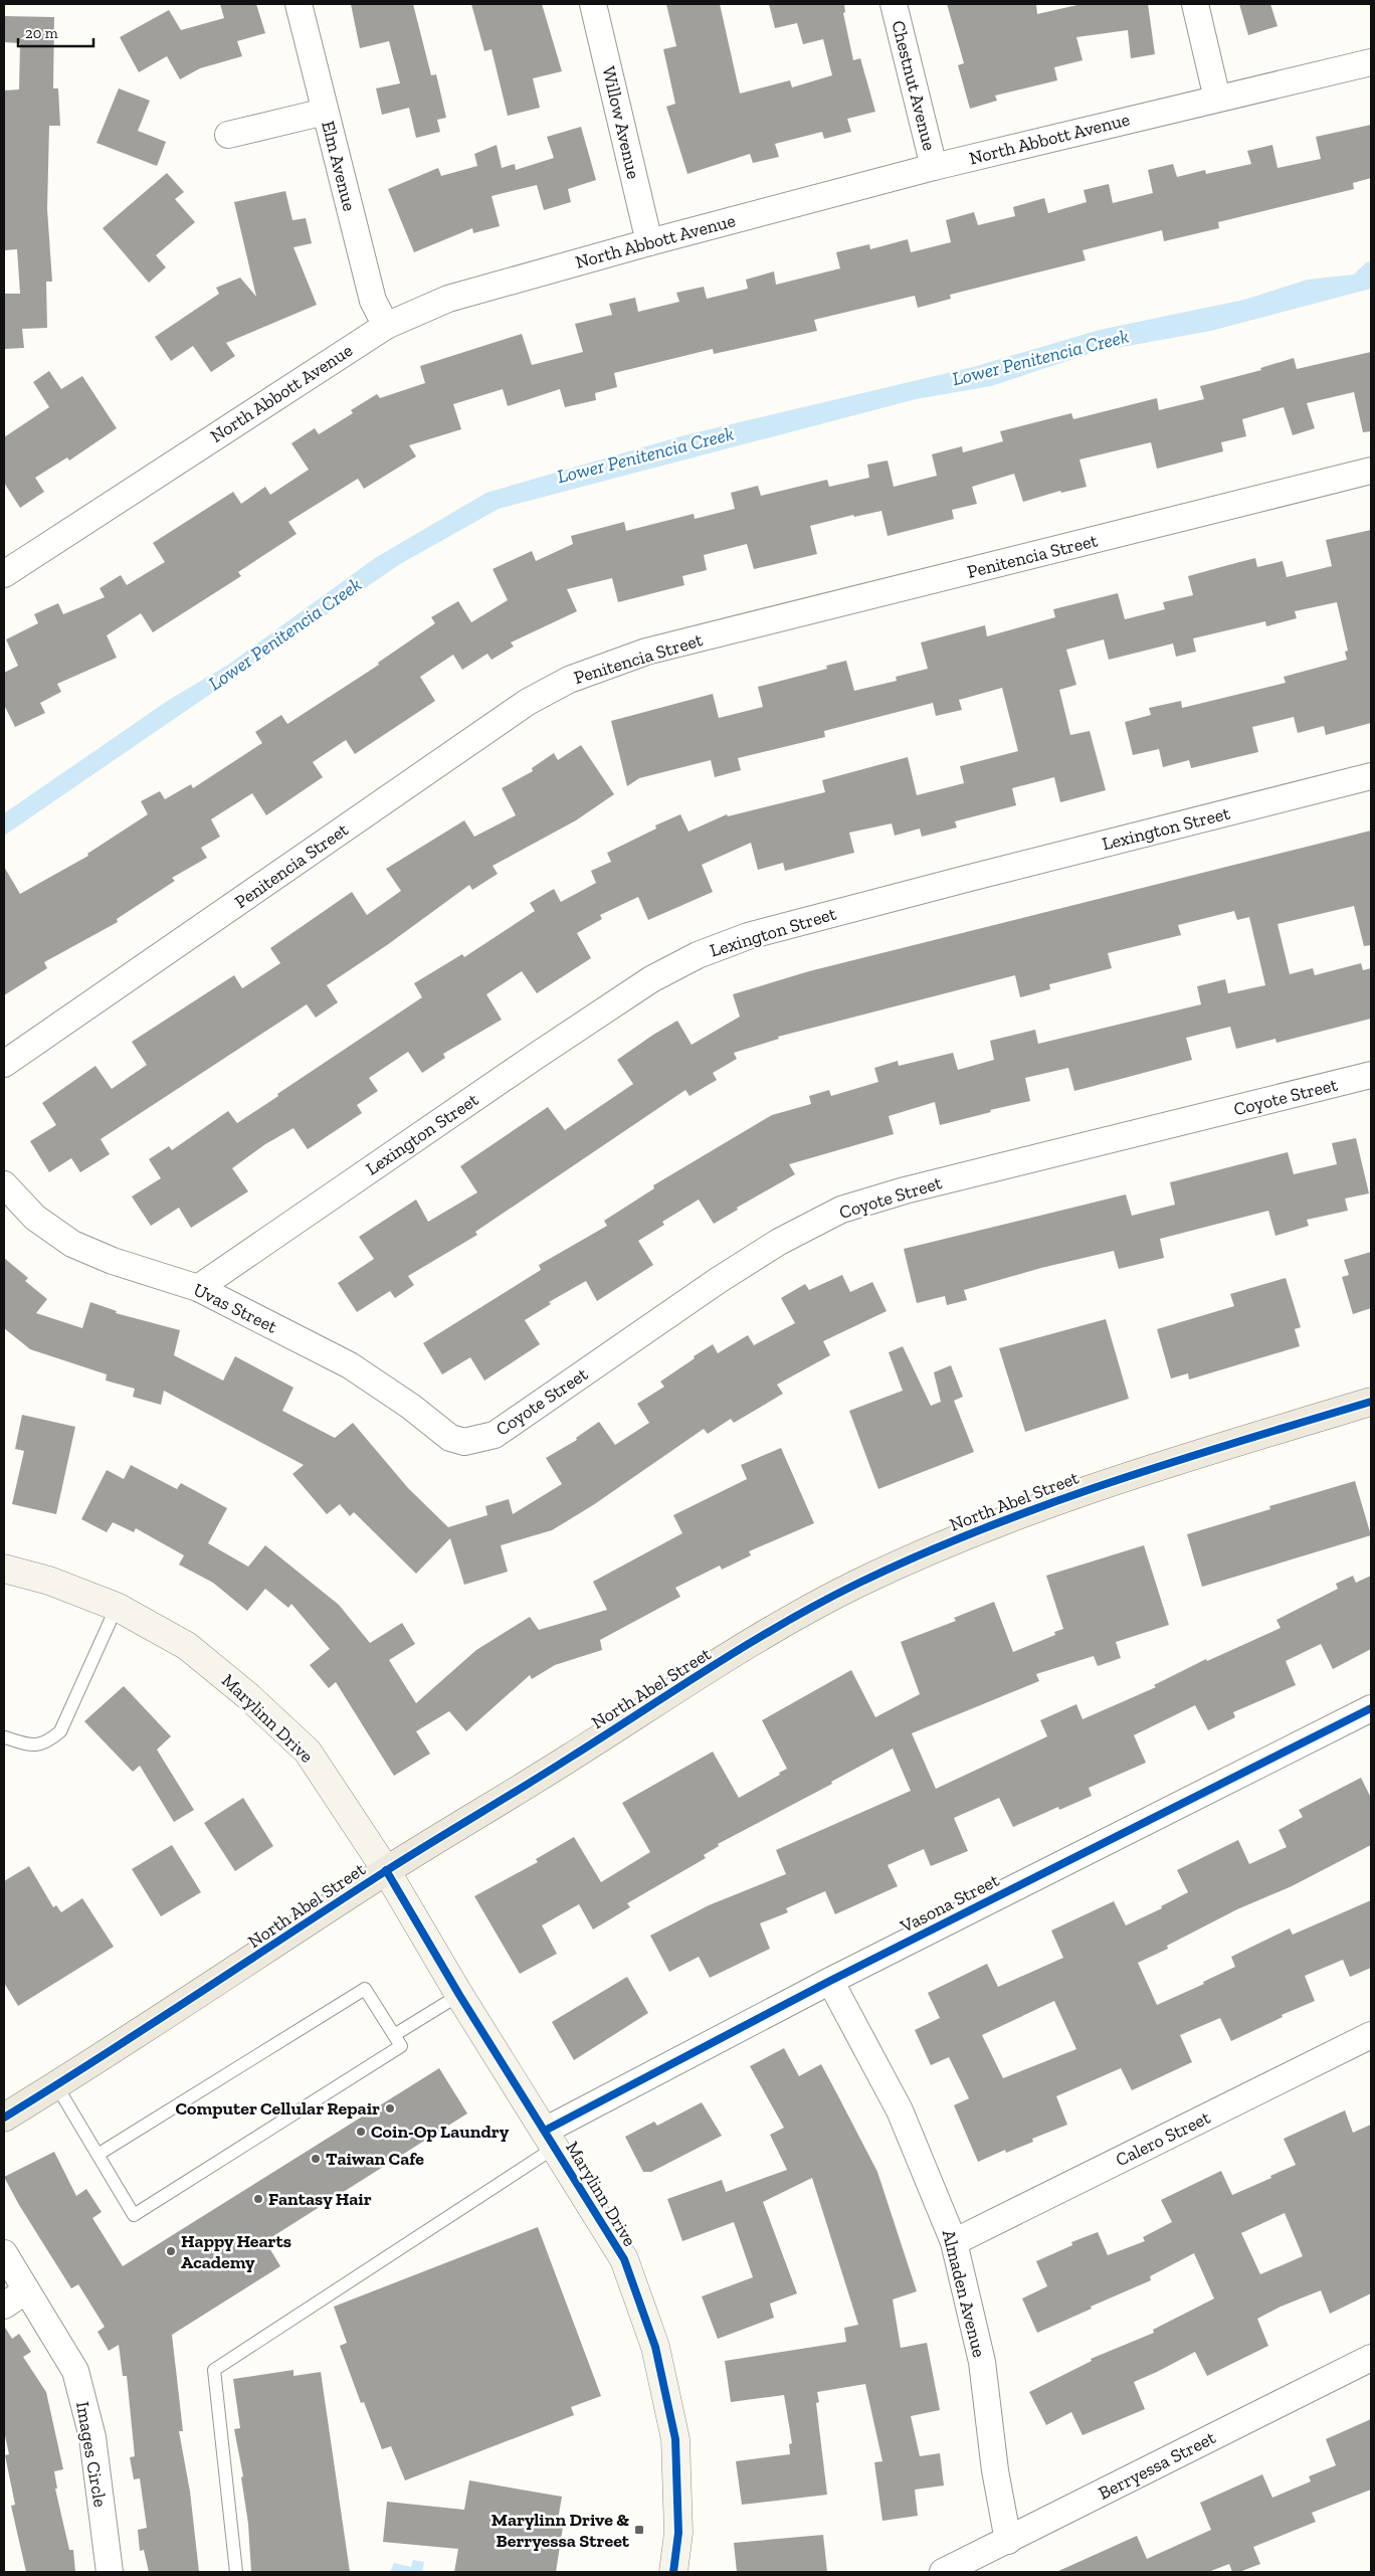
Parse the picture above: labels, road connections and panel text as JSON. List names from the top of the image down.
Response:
{
  "streets": {
    "main road": ["North Abel Street", "Marylinn Drive"],
    "street": [
      "Chestnut Avenue",
      "Willow Avenue",
      "North Abbott Avenue",
      "Elm Avenue",
      "Penitencia Street",
      "Lexington Street",
      "Coyote Street",
      "Uvas Street",
      "Vasona Street",
      "Calero Street",
      "Almaden Avenue",
      "Images Circle",
      "Berryessa Street"
    ]
  },
  "crossings": [
    ["Chestnut Avenue", "North Abbott Avenue"],
    ["Willow Avenue", "North Abbott Avenue"],
    ["North Abbott Avenue", "Elm Avenue"],
    ["Lexington Street", "Uvas Street"],
    ["Coyote Street", "Uvas Street"],
    ["North Abel Street", "Marylinn Drive"],
    ["Marylinn Drive", "Vasona Street"],
    ["Vasona Street", "Almaden Avenue"],
    ["Calero Street", "Almaden Avenue"],
    ["Almaden Avenue", "Berryessa Street"]
  ],
  "water": ["Lower Penitencia Creek"],
  "places": {
    "other": [
      "Computer Cellular Repair",
      "Coin-Op Laundry",
      "Taiwan Cafe",
      "Fantasy Hair",
      "Happy Hearts Academy"
    ],
    "transit": ["Marylinn Drive & Berryessa Street"]
  },
  "scale_bar": "20 m"
}
